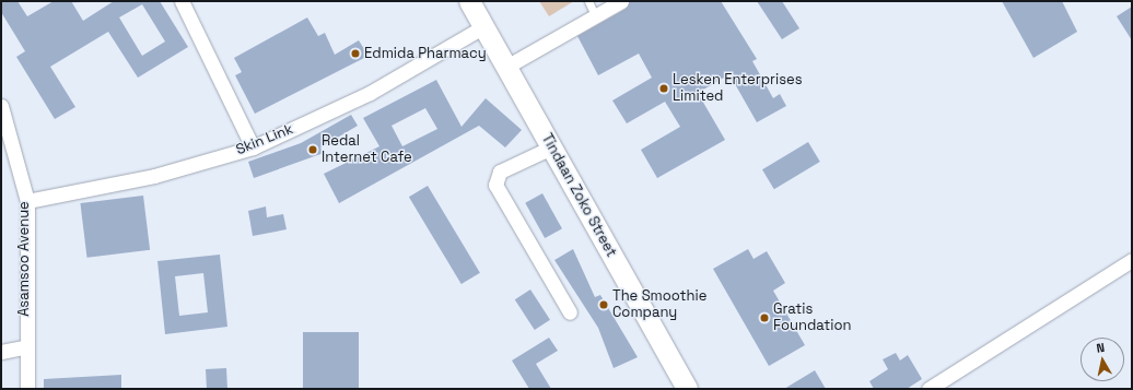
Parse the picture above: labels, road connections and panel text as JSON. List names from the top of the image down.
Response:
{
  "streets": {
    "main road": ["Tindaan Zoko Street"],
    "street": ["Skin Link", "Asamsoo Avenue"]
  },
  "crossings": [
    ["Skin Link", "Tindaan Zoko Street"],
    ["Skin Link", "Asamsoo Avenue"]
  ],
  "places": [
    "Edmida Pharmacy",
    "Lesken Enterprises Limited",
    "Redal Internet Cafe",
    "The Smoothie Company",
    "Gratis Foundation"
  ],
  "north": "top"
}
